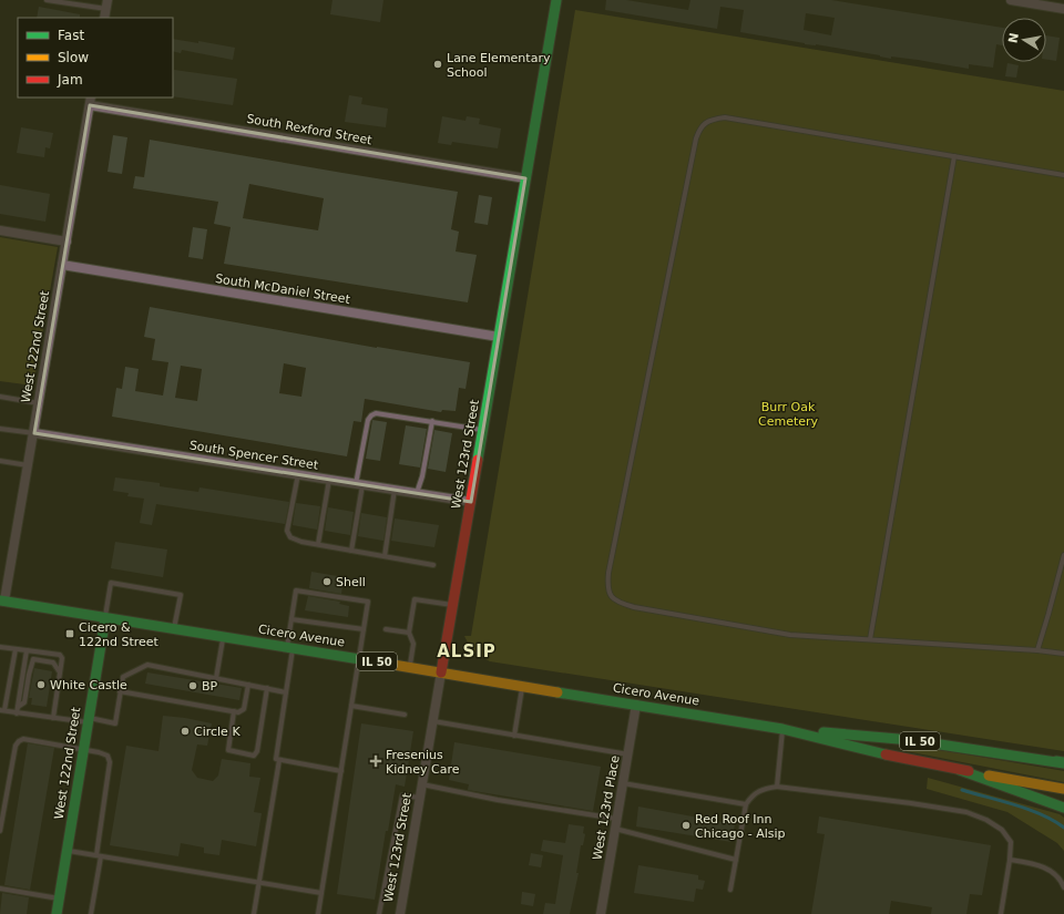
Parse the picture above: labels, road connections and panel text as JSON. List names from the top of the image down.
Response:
{
  "streets": {
    "main road": [
      "West 122nd Street",
      "West 123rd Street",
      "Cicero Avenue",
      "IL 50"
    ],
    "street": [
      "South Rexford Street",
      "South McDaniel Street",
      "South Spencer Street",
      "West 123rd Place"
    ]
  },
  "crossings": [
    ["South Rexford Street", "West 122nd Street"],
    ["South Rexford Street", "West 123rd Street"],
    ["South McDaniel Street", "West 122nd Street"],
    ["South McDaniel Street", "West 123rd Street"],
    ["West 122nd Street", "South Spencer Street"],
    ["West 122nd Street", "Cicero Avenue"],
    ["West 123rd Street", "South Spencer Street"],
    ["West 123rd Street", "Cicero Avenue"],
    ["Cicero Avenue", "West 123rd Place"]
  ],
  "districts": ["ALSIP"],
  "parks": ["Burr Oak Cemetery"],
  "places": {
    "other": [
      "Lane Elementary School",
      "Shell",
      "White Castle",
      "BP",
      "Circle K",
      "Red Roof Inn Chicago - Alsip"
    ],
    "transit": ["Cicero & 122nd Street"],
    "health": ["Fresenius Kidney Care"]
  },
  "legend": ["Fast", "Slow", "Jam"],
  "north": "left"
}
